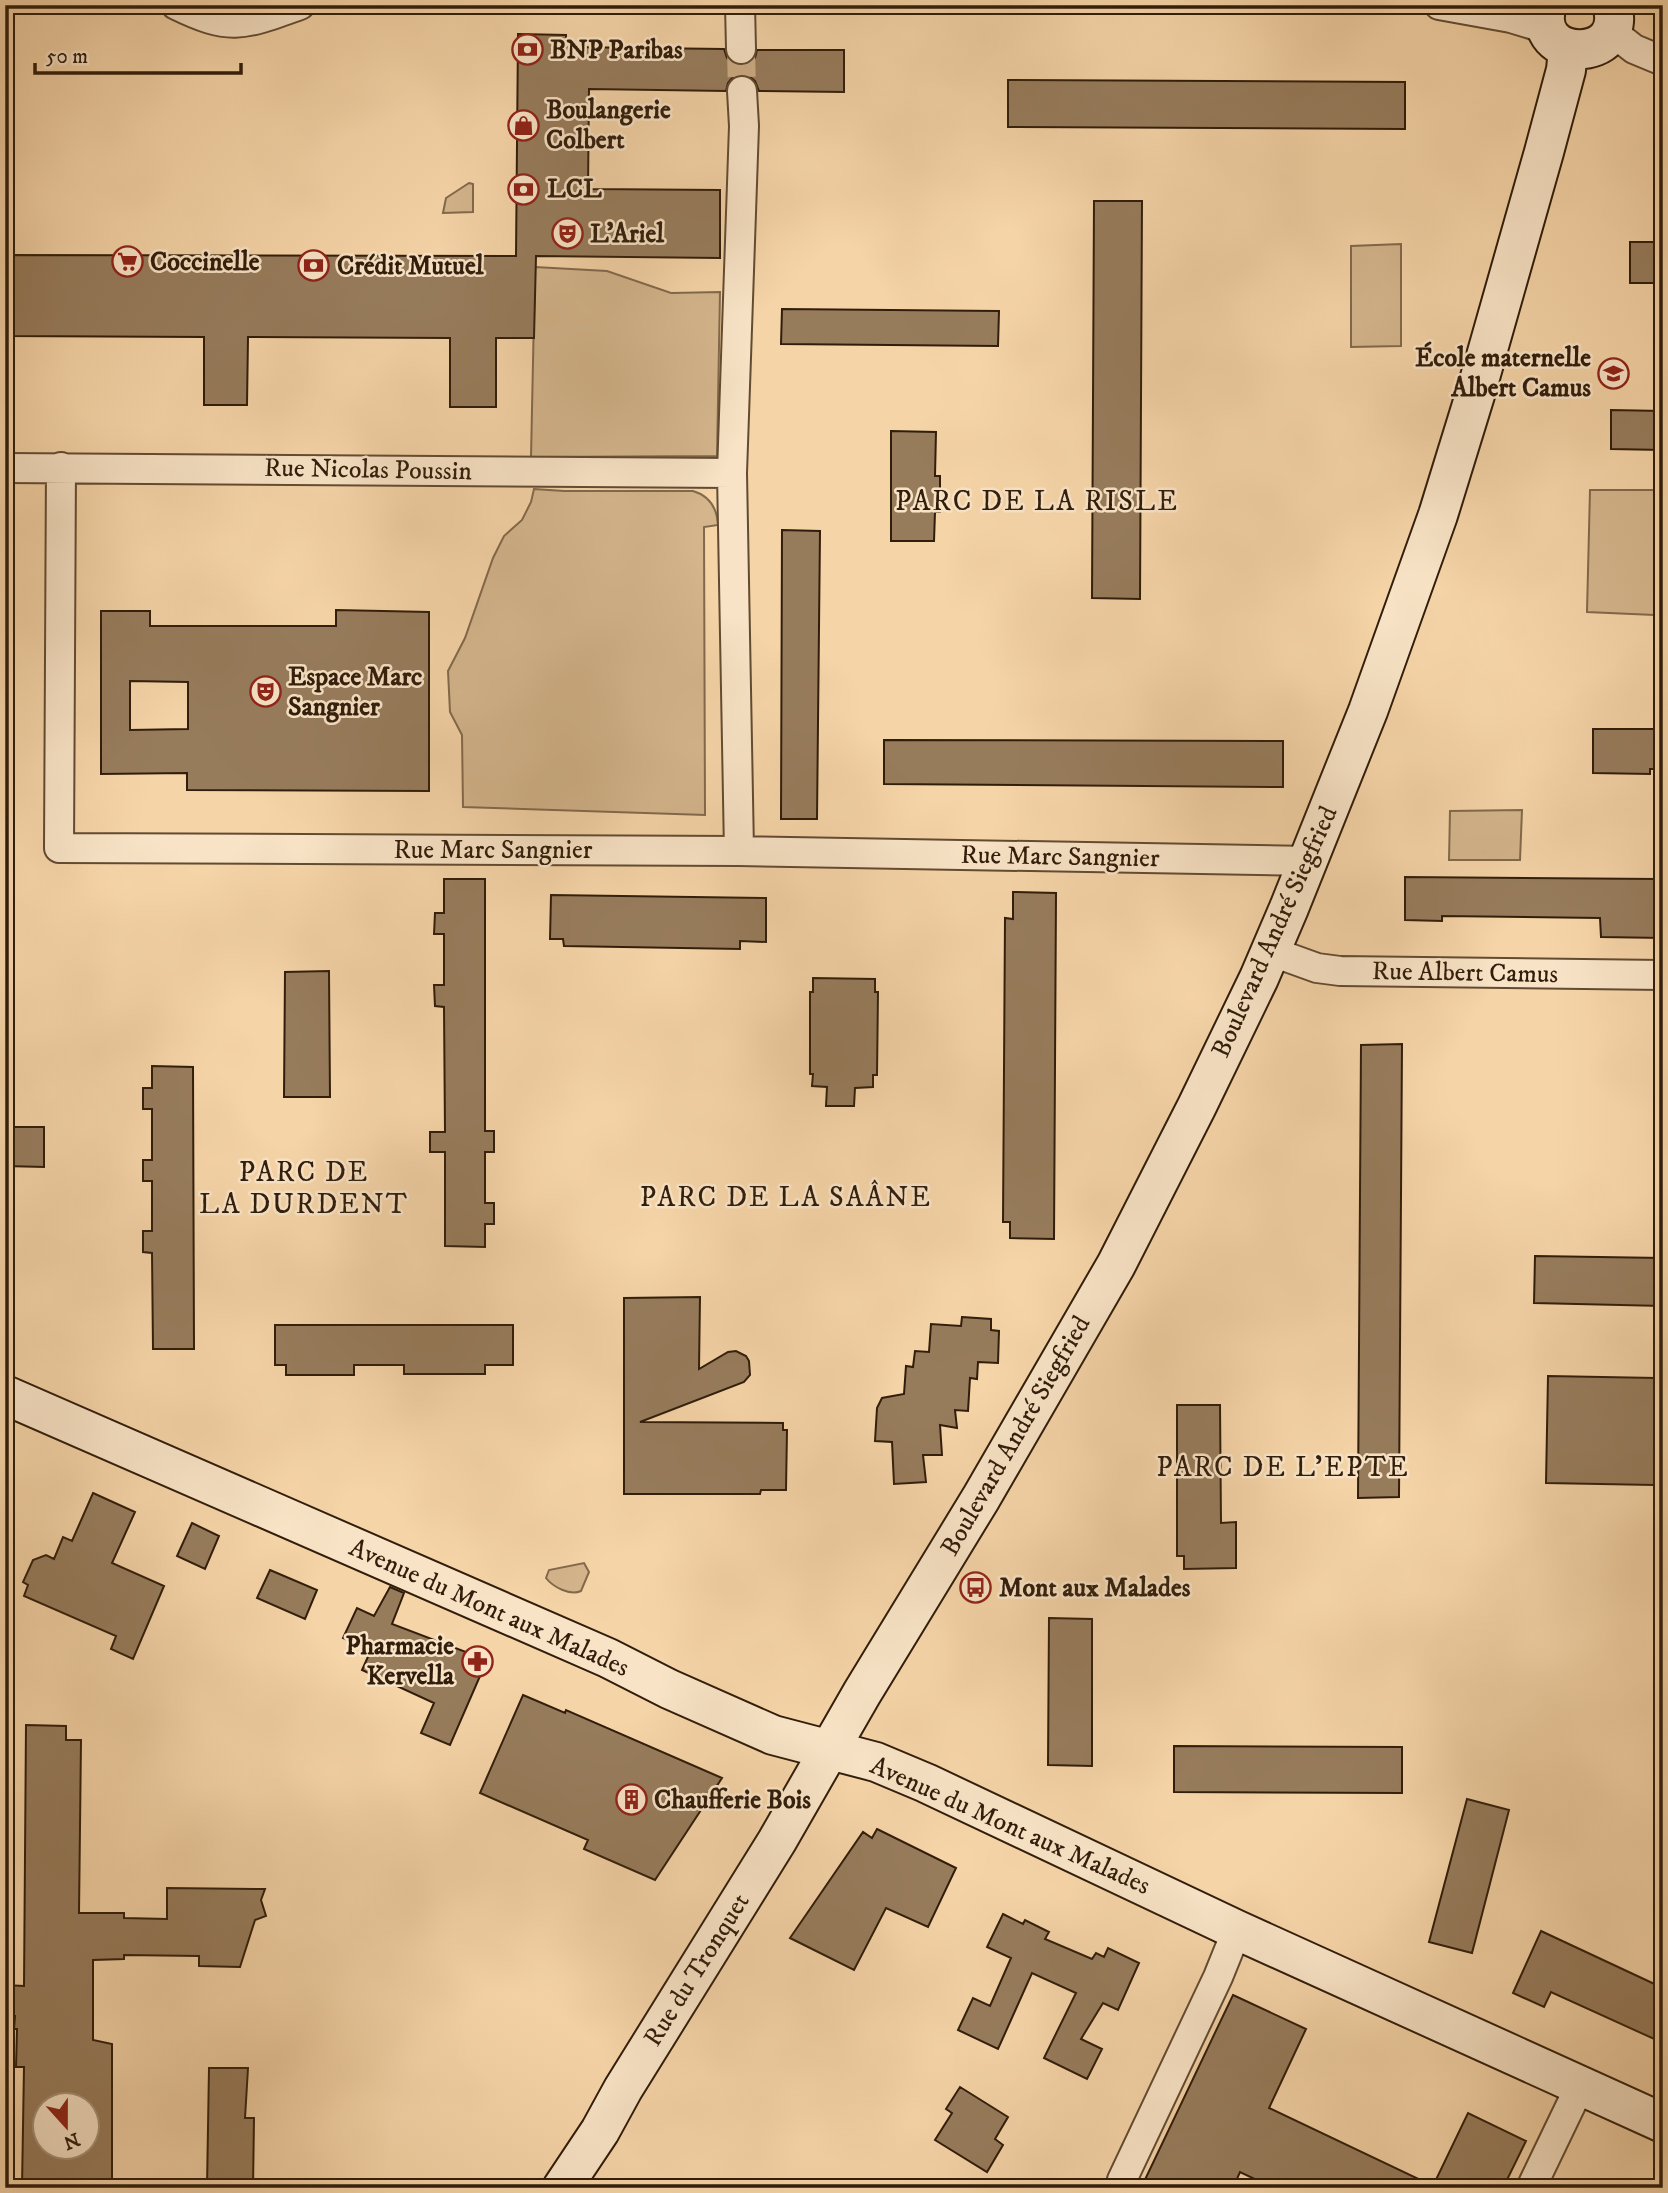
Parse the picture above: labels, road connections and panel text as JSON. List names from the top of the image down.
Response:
{
  "streets": {
    "street": [
      "Rue Nicolas Poussin",
      "Rue Marc Sangnier",
      "Boulevard André Siegfried",
      "Rue Albert Camus",
      "Avenue du Mont aux Malades",
      "Rue du Tronquet"
    ]
  },
  "crossings": [
    ["Rue Nicolas Poussin", "Rue Marc Sangnier"],
    ["Rue Marc Sangnier", "Boulevard André Siegfried"],
    ["Boulevard André Siegfried", "Rue Albert Camus"],
    ["Boulevard André Siegfried", "Avenue du Mont aux Malades"],
    ["Boulevard André Siegfried", "Rue du Tronquet"],
    ["Avenue du Mont aux Malades", "Rue du Tronquet"]
  ],
  "districts": [
    "PARC DE LA RISLE",
    "PARC DE LA DURDENT",
    "PARC DE LA SAÂNE",
    "PARC DE L'EPTE"
  ],
  "places": {
    "bank": ["BNP Paribas", "LCL", "Crédit Mutuel"],
    "shop": ["Boulangerie Colbert"],
    "theatre": ["L'Ariel", "Espace Marc Sangnier"],
    "supermarket": ["Coccinelle"],
    "school or university": ["École maternelle Albert Camus"],
    "bus stop": ["Mont aux Malades"],
    "pharmacy": ["Pharmacie Kervella"],
    "building": ["Chaufferie Bois"]
  },
  "scale_bar": "50 m",
  "north": "bottom"
}
